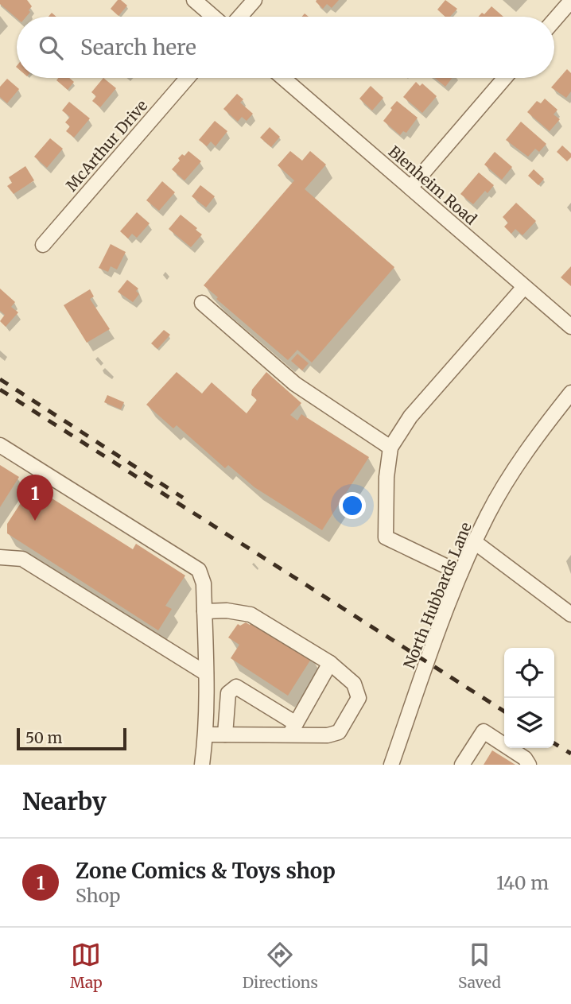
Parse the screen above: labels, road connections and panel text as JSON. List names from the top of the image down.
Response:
{
  "streets": {
    "street": ["McArthur Drive", "Blenheim Road", "North Hubbards Lane"]
  },
  "scale_bar": "50 m",
  "page": {
    "search": "Search here",
    "pins": "1",
    "scale": "50 m",
    "heading": "Nearby",
    "list": [
      {
        "mark": "1",
        "name": "Zone Comics & Toys shop",
        "note": "Shop",
        "value": "140 m"
      }
    ],
    "nav": ["Map", "Directions", "Saved"]
  }
}
